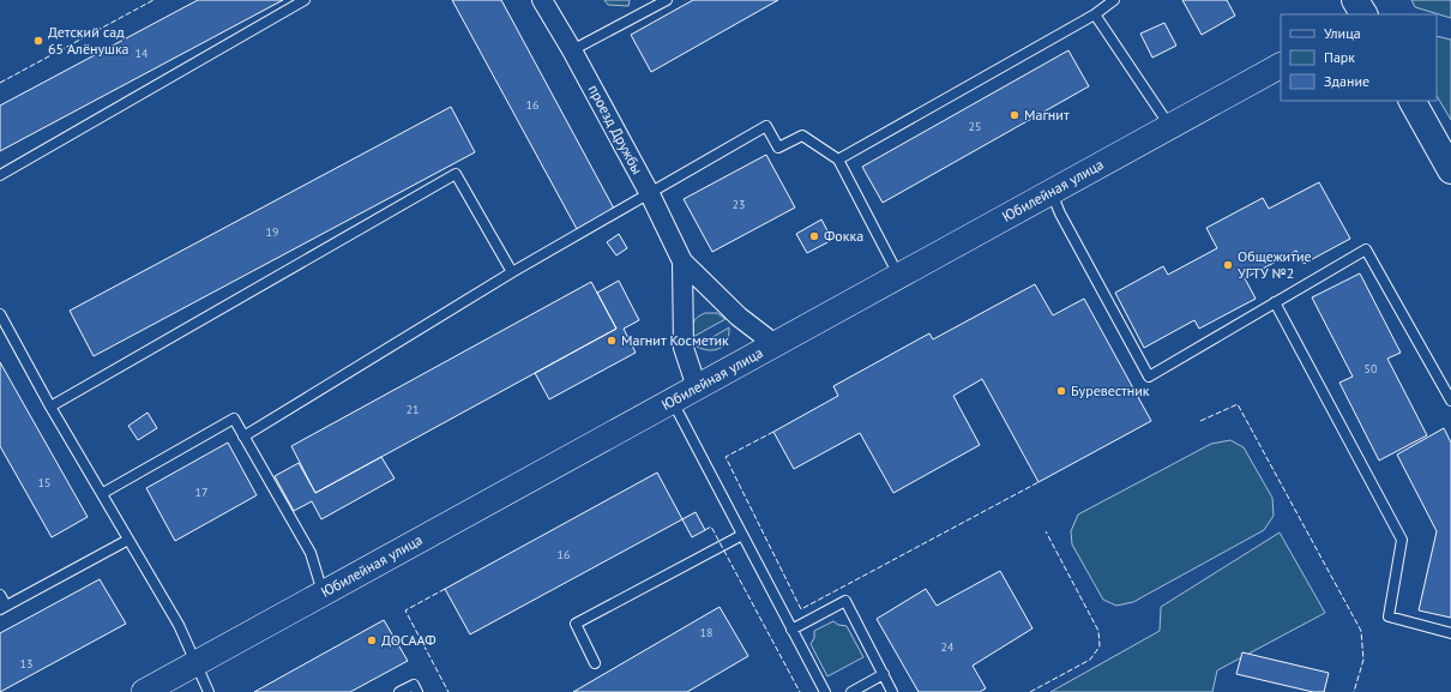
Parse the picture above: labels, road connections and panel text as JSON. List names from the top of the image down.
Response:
{
  "streets": {
    "street": ["проезд Дружбы", "Юбилейная улица"]
  },
  "crossings": [
    ["проезд Дружбы", "Юбилейная улица"]
  ],
  "places": [
    "Детский сад 65 Алёнушка",
    "Магнит",
    "Фокка",
    "Общежитие УГТУ №2",
    "Магнит Косметик",
    "Буревестник",
    "ДОСААФ"
  ],
  "house_numbers": [
    "14",
    "16",
    "25",
    "23",
    "19",
    "50",
    "21",
    "15",
    "17",
    "16",
    "18",
    "24",
    "13"
  ],
  "legend": ["Улица", "Парк", "Здание"]
}
